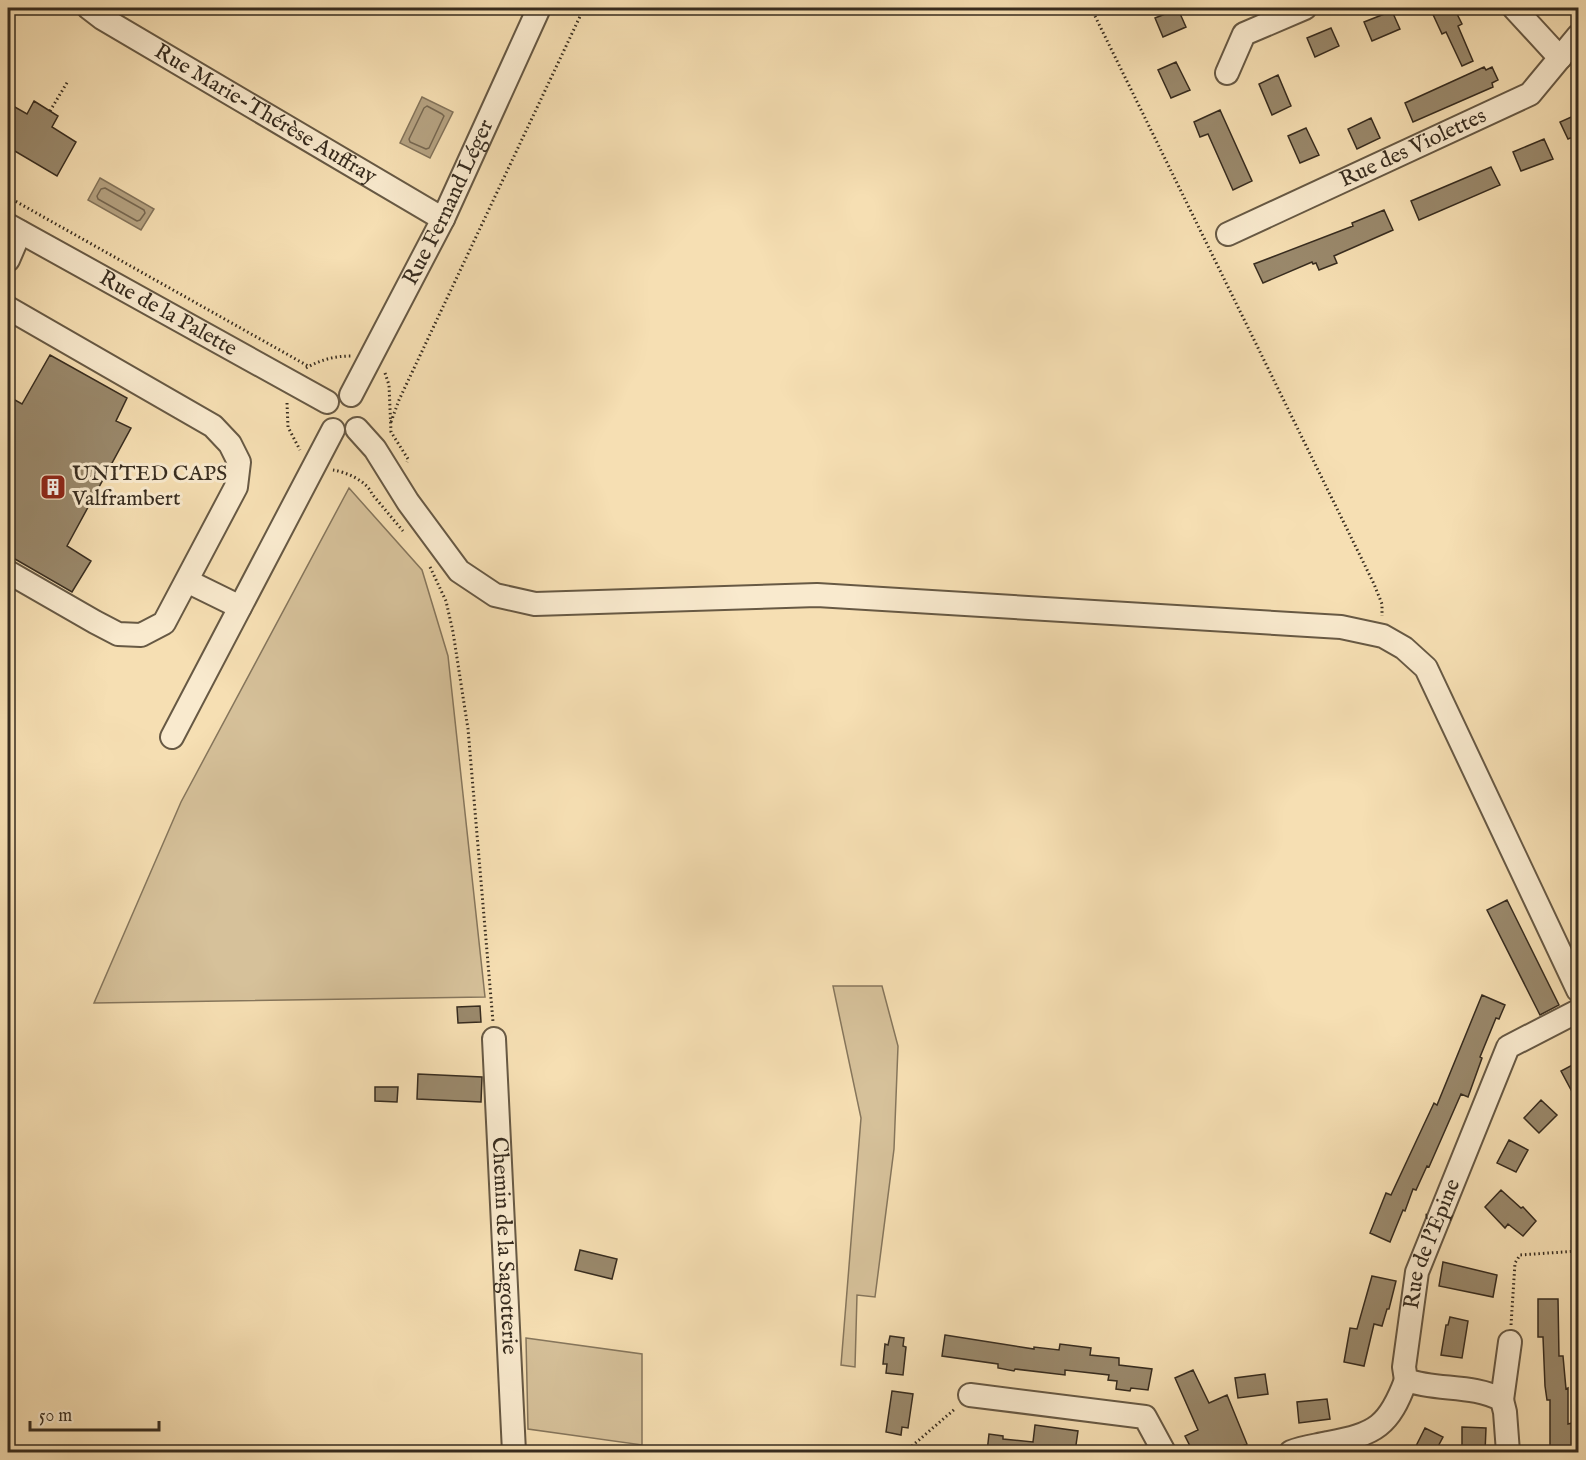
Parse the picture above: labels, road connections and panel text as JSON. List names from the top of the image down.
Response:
{
  "streets": {
    "street": [
      "Rue Marie-Thérèse Auffray",
      "Rue des Violettes",
      "Rue Fernand Léger",
      "Rue de la Palette",
      "Rue de l'Épine",
      "Chemin de la Sagotterie"
    ]
  },
  "crossings": [
    ["Rue Marie-Thérèse Auffray", "Rue Fernand Léger"],
    ["Rue Fernand Léger", "Rue de la Palette"]
  ],
  "places": {
    "building": ["UNITED CAPS Valframbert"]
  },
  "scale_bar": "50 m"
}
